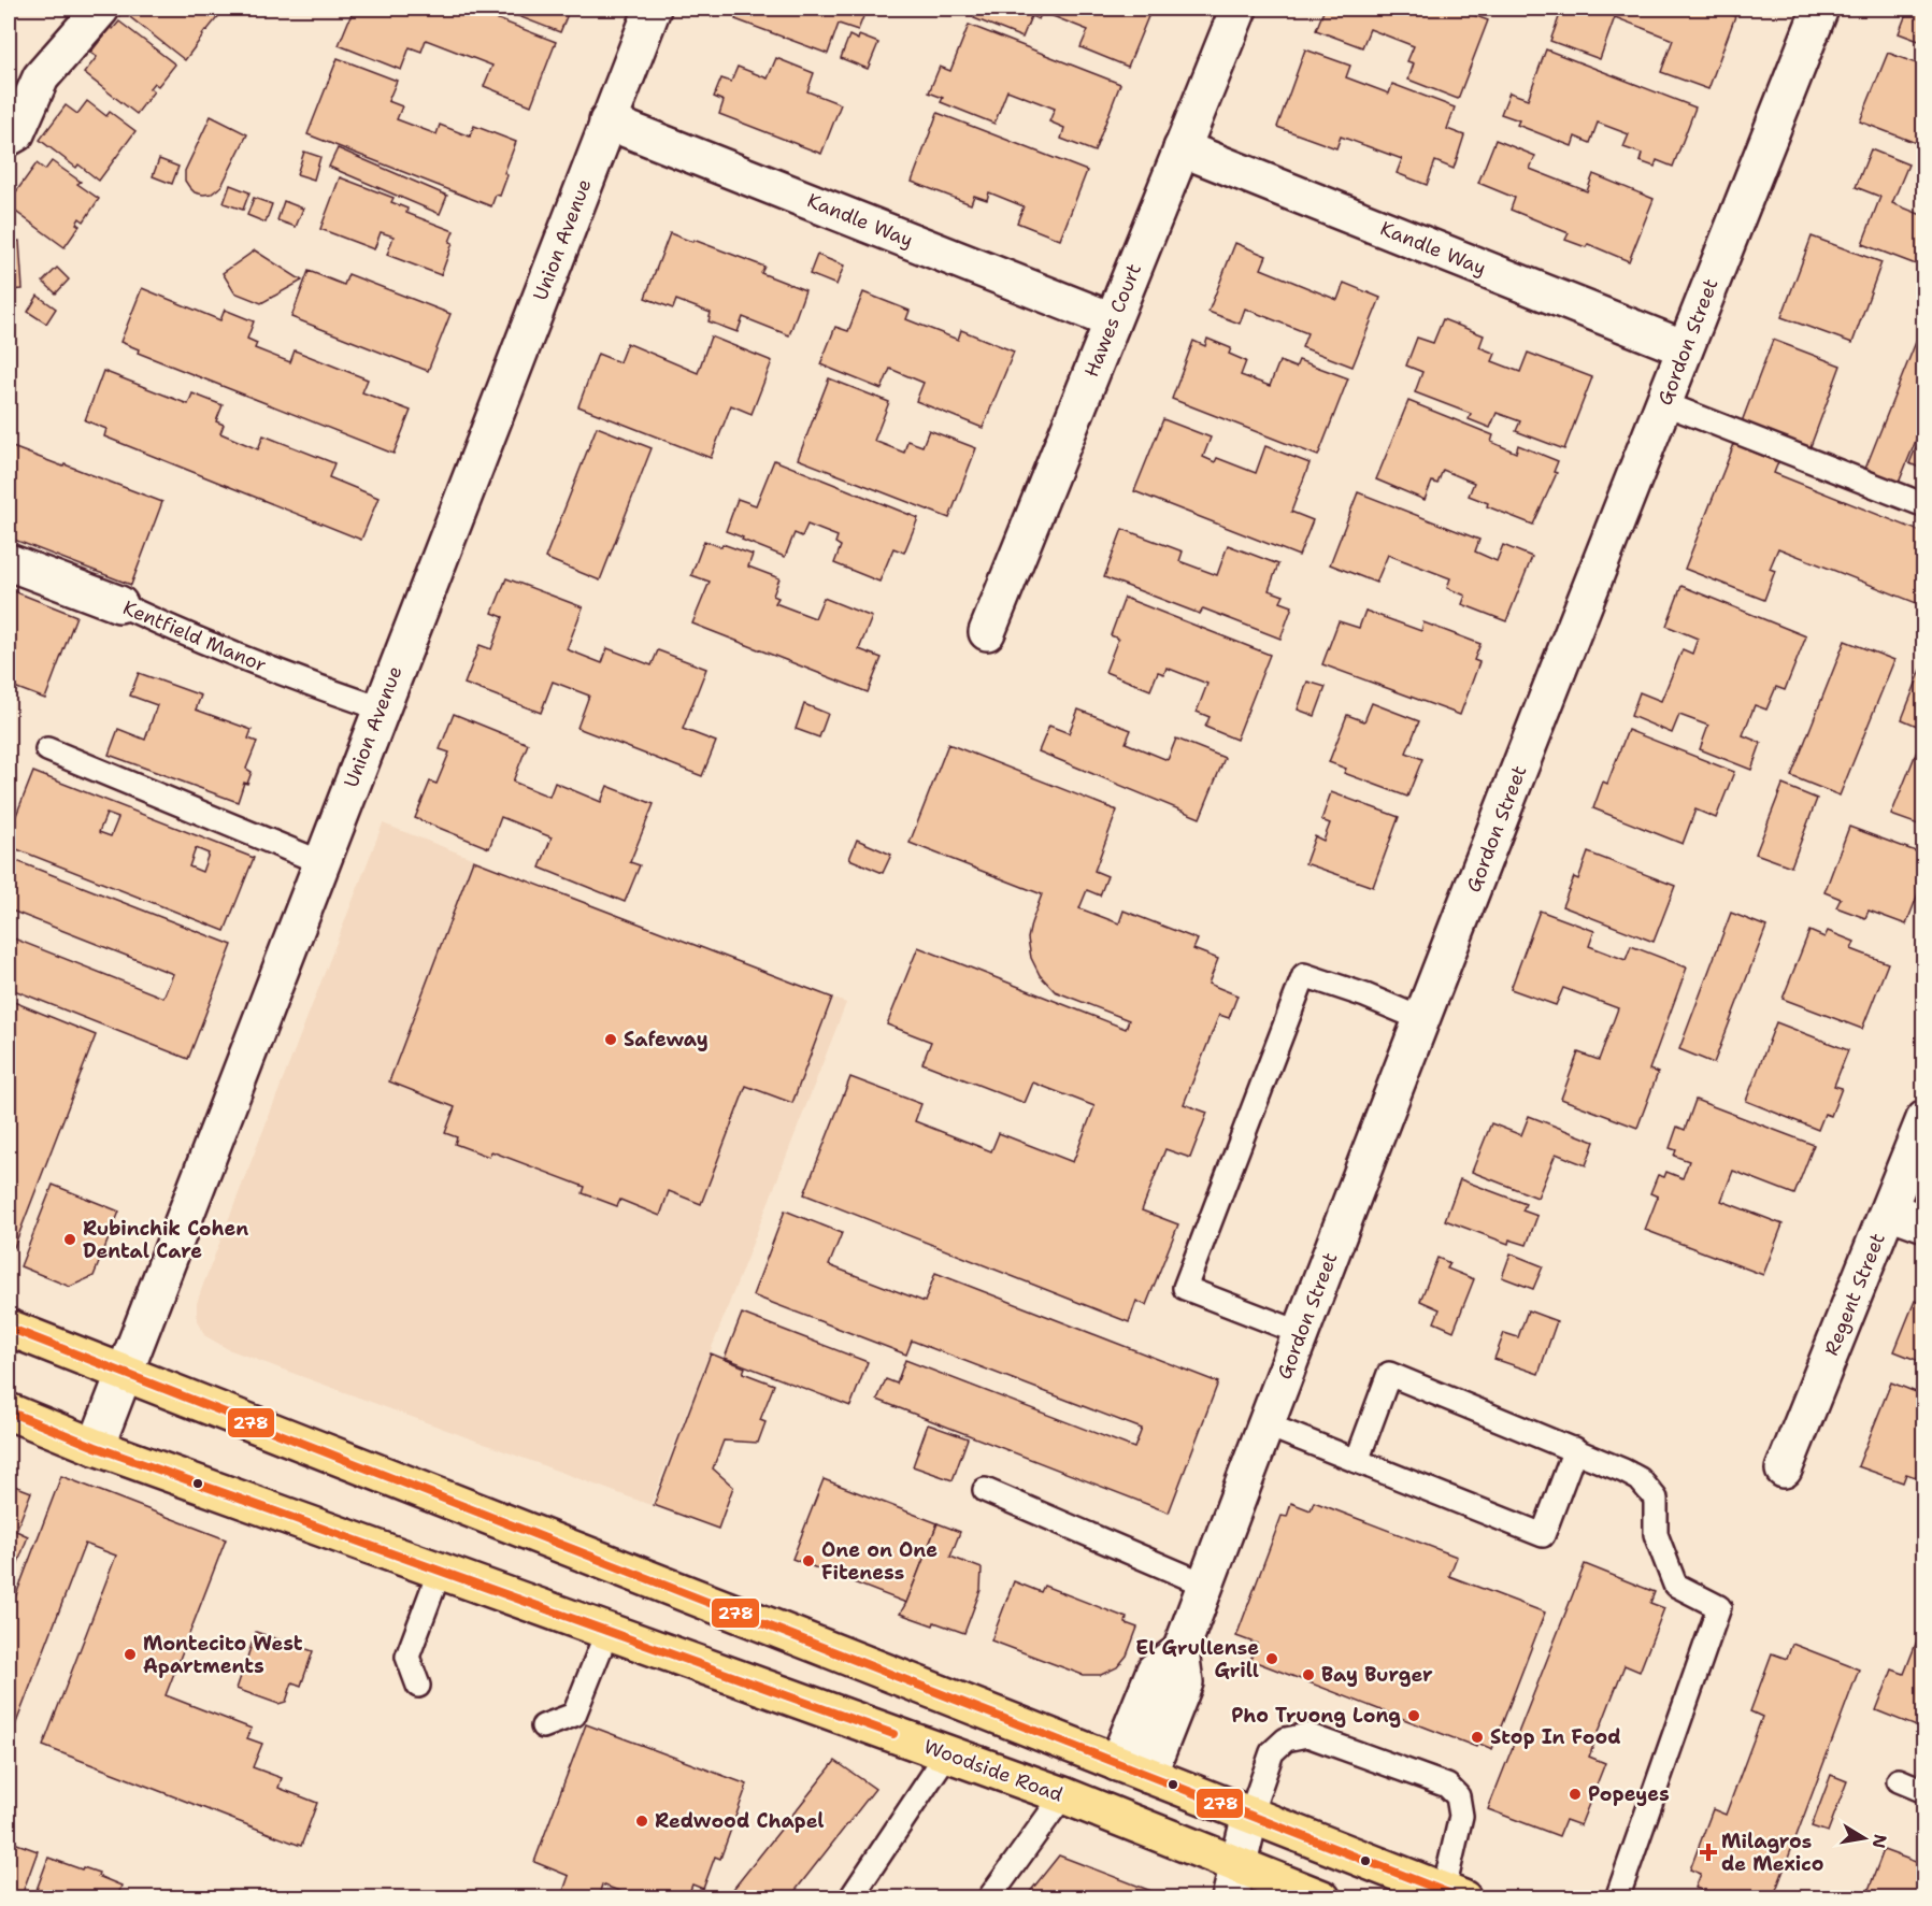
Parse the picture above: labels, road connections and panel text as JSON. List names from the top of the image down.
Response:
{
  "streets": {
    "main road": ["Woodside Road"],
    "street": [
      "Kandle Way",
      "Union Avenue",
      "Hawes Court",
      "Gordon Street",
      "Kentfield Manor",
      "Regent Street"
    ]
  },
  "crossings": [
    ["Kandle Way", "Union Avenue"],
    ["Kandle Way", "Hawes Court"],
    ["Kandle Way", "Gordon Street"],
    ["Union Avenue", "Kentfield Manor"],
    ["Union Avenue", "Woodside Road"]
  ],
  "places": {
    "other": [
      "Safeway",
      "Rubinchik Cohen Dental Care",
      "One on One Fiteness",
      "Montecito West Apartments",
      "El Grullense Grill",
      "Bay Burger",
      "Pho Truong Long",
      "Stop In Food",
      "Popeyes",
      "Redwood Chapel"
    ],
    "health": ["Milagros de Mexico"]
  },
  "lines": ["transit line 278"],
  "north": "right"
}
